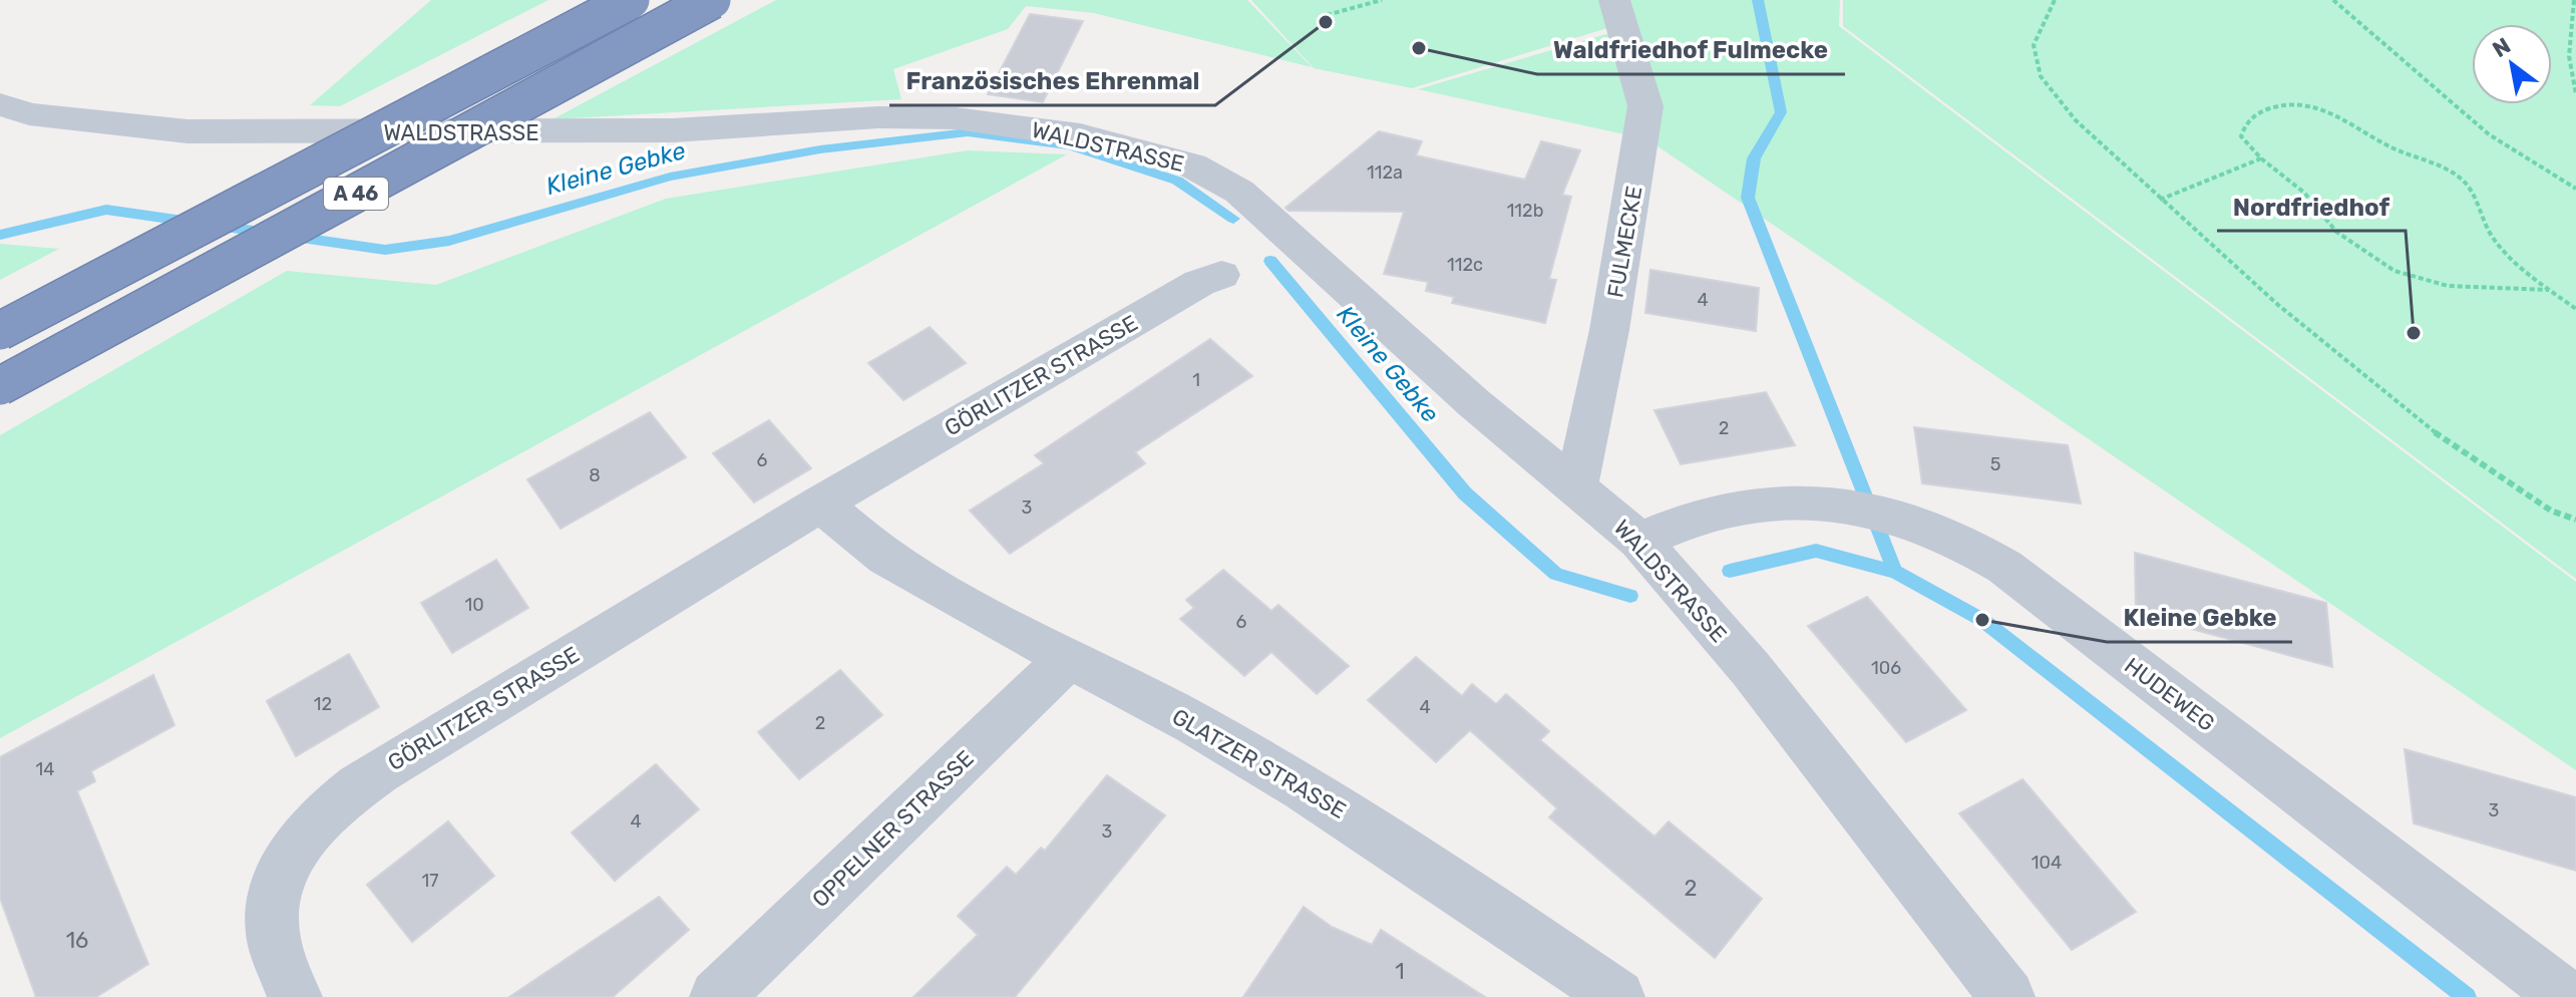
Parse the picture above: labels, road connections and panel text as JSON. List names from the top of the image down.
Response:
{
  "streets": {
    "highway": ["A 46"],
    "street": [
      "WALDSTRASSE",
      "FULMECKE",
      "GÖRLITZER STRASSE",
      "HUDEWEG",
      "GLATZER STRASSE",
      "OPPELNER STRASSE"
    ]
  },
  "crossings": [
    ["WALDSTRASSE", "FULMECKE"],
    ["WALDSTRASSE", "HUDEWEG"],
    ["GÖRLITZER STRASSE", "GLATZER STRASSE"],
    ["GLATZER STRASSE", "OPPELNER STRASSE"]
  ],
  "water": ["Kleine Gebke"],
  "places": [
    "Französisches Ehrenmal",
    "Waldfriedhof Fulmecke",
    "Nordfriedhof",
    "Kleine Gebke"
  ],
  "house_numbers": [
    "112a",
    "112b",
    "112c",
    "4",
    "1",
    "2",
    "6",
    "5",
    "8",
    "3",
    "10",
    "6",
    "106",
    "12",
    "4",
    "2",
    "14",
    "3",
    "4",
    "3",
    "104",
    "17",
    "2",
    "16",
    "1"
  ],
  "north": "top left"
}
